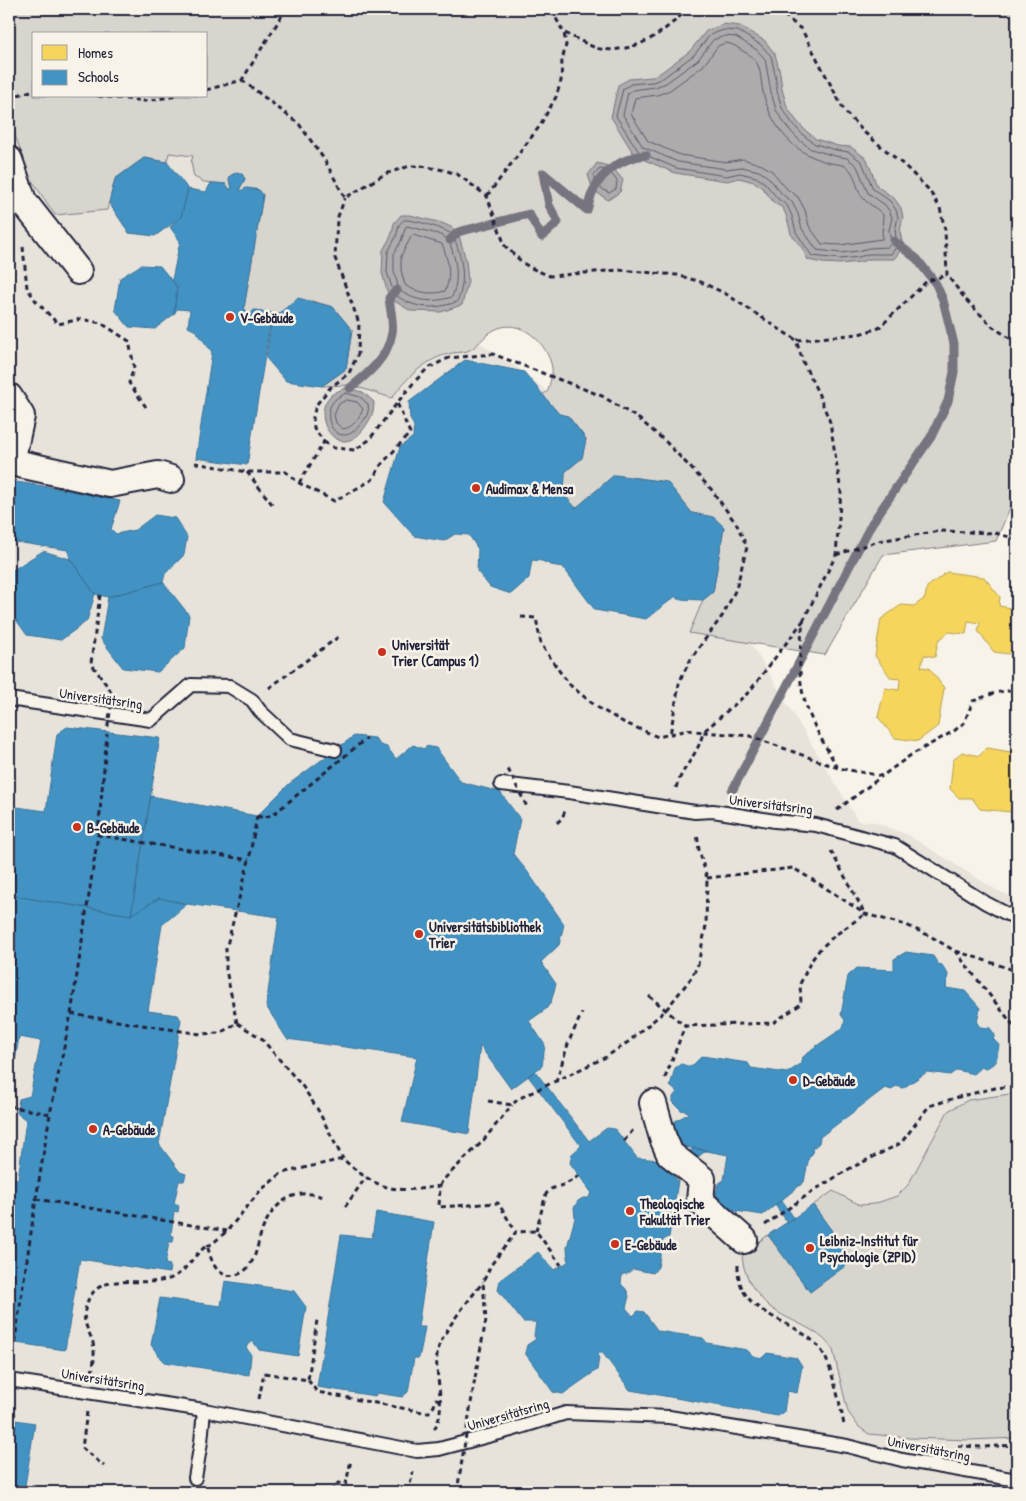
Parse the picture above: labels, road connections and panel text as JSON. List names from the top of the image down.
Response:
{
  "streets": {
    "lane": ["Universitätsring"]
  },
  "places": [
    "V-Gebäude",
    "Audimax & Mensa",
    "Universität Trier (Campus 1)",
    "B-Gebäude",
    "Universitätsbibliothek Trier",
    "D-Gebäude",
    "A-Gebäude",
    "Theologische Fakultät Trier",
    "E-Gebäude",
    "Leibniz-Institut für Psychologie (ZPID)"
  ],
  "legend": ["Homes", "Schools"]
}
